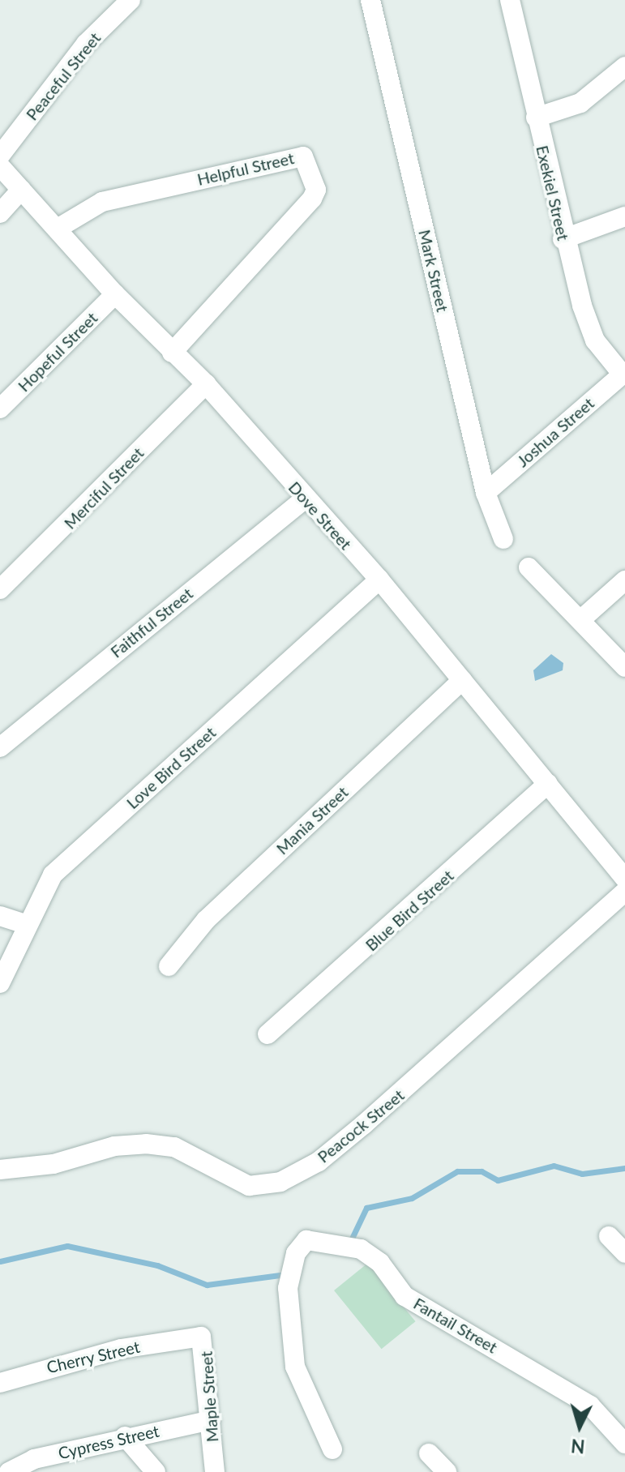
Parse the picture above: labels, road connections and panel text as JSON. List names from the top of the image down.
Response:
{
  "streets": {
    "street": [
      "Peaceful Street",
      "Helpful Street",
      "Exekiel Street",
      "Mark Street",
      "Hopeful Street",
      "Joshua Street",
      "Merciful Street",
      "Dove Street",
      "Faithful Street",
      "Love Bird Street",
      "Mania Street",
      "Blue Bird Street",
      "Peacock Street",
      "Fantail Street",
      "Cherry Street",
      "Maple Street",
      "Cypress Street"
    ]
  },
  "crossings": [
    ["Helpful Street", "Dove Street"],
    ["Exekiel Street", "Joshua Street"],
    ["Mark Street", "Joshua Street"],
    ["Hopeful Street", "Dove Street"],
    ["Merciful Street", "Dove Street"],
    ["Dove Street", "Faithful Street"],
    ["Dove Street", "Love Bird Street"],
    ["Dove Street", "Mania Street"],
    ["Dove Street", "Blue Bird Street"],
    ["Cherry Street", "Maple Street"],
    ["Maple Street", "Cypress Street"]
  ],
  "north": "bottom"
}
